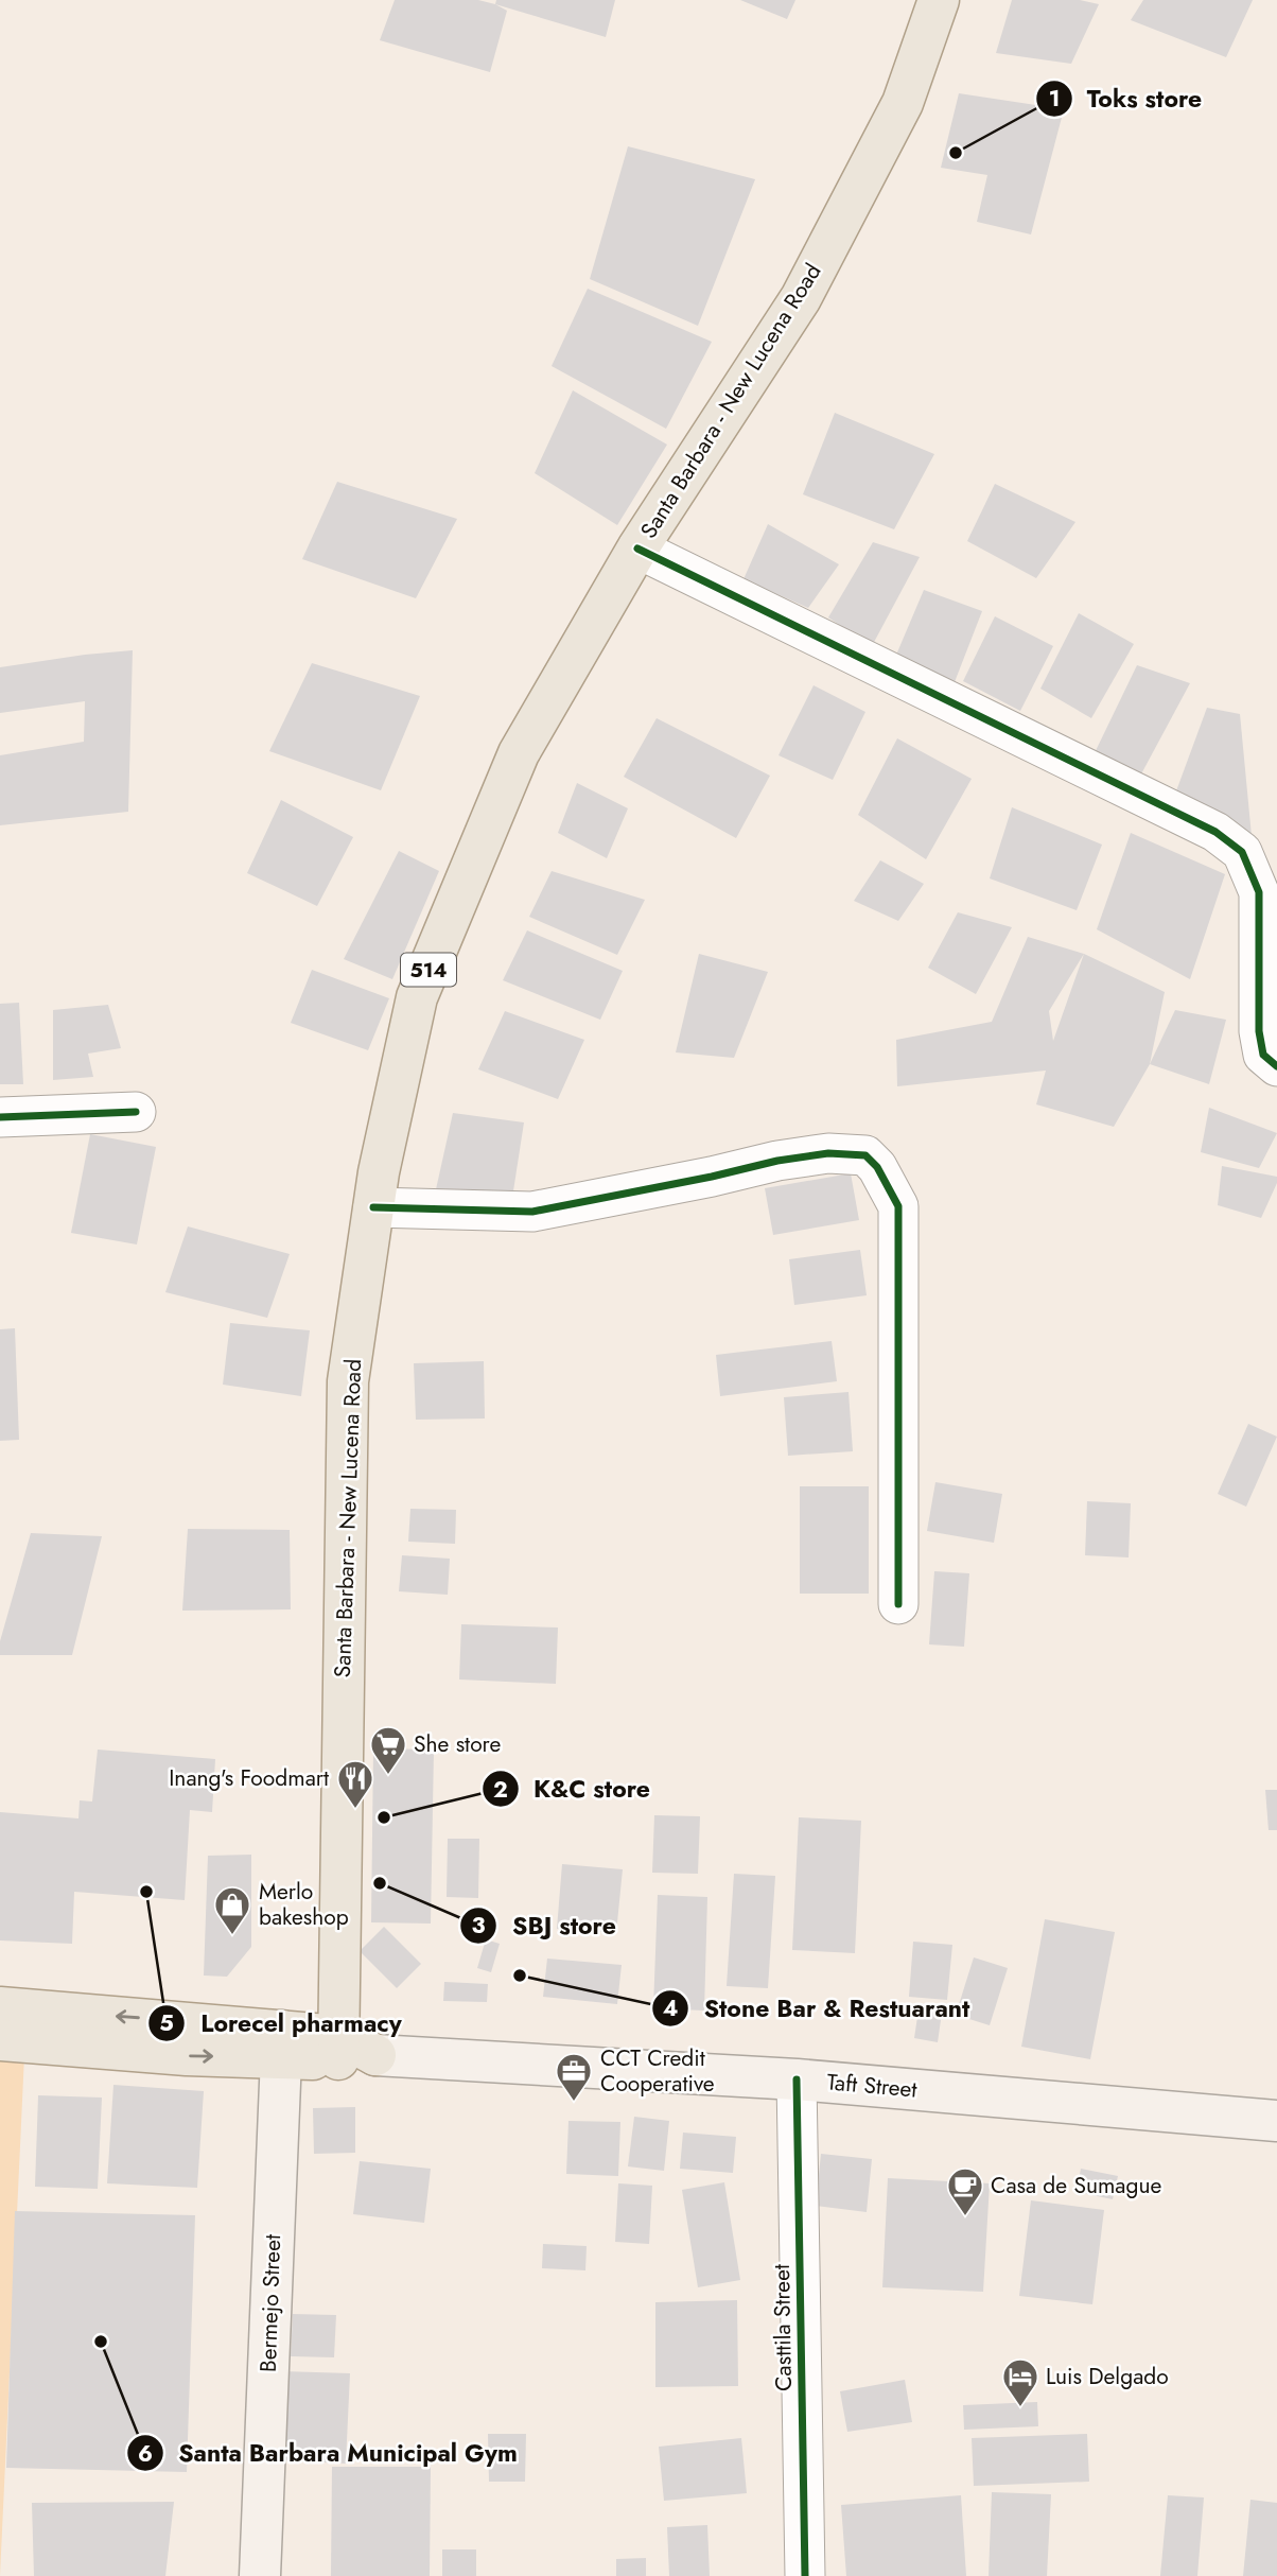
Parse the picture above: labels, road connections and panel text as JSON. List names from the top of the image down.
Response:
{
  "streets": {
    "main road": [
      "Santa Barbara - New Lucena Road",
      "514",
      "Taft Street",
      "Bermejo Street"
    ],
    "street": ["Casttila Street"]
  },
  "crossings": [
    ["Santa Barbara - New Lucena Road", "Taft Street"],
    ["Taft Street", "Casttila Street"]
  ],
  "places": {
    "other": [
      "Toks store",
      "K&C store",
      "SBJ store",
      "Lorecel pharmacy",
      "Stone Bar & Restuarant",
      "Santa Barbara Municipal Gym"
    ],
    "supermarket": ["She store"],
    "restaurant": ["Inang's Foodmart"],
    "shop": ["Merlo bakeshop"],
    "office": ["CCT Credit Cooperative"],
    "cafe": ["Casa de Sumague"],
    "hotel": ["Luis Delgado"]
  }
}
